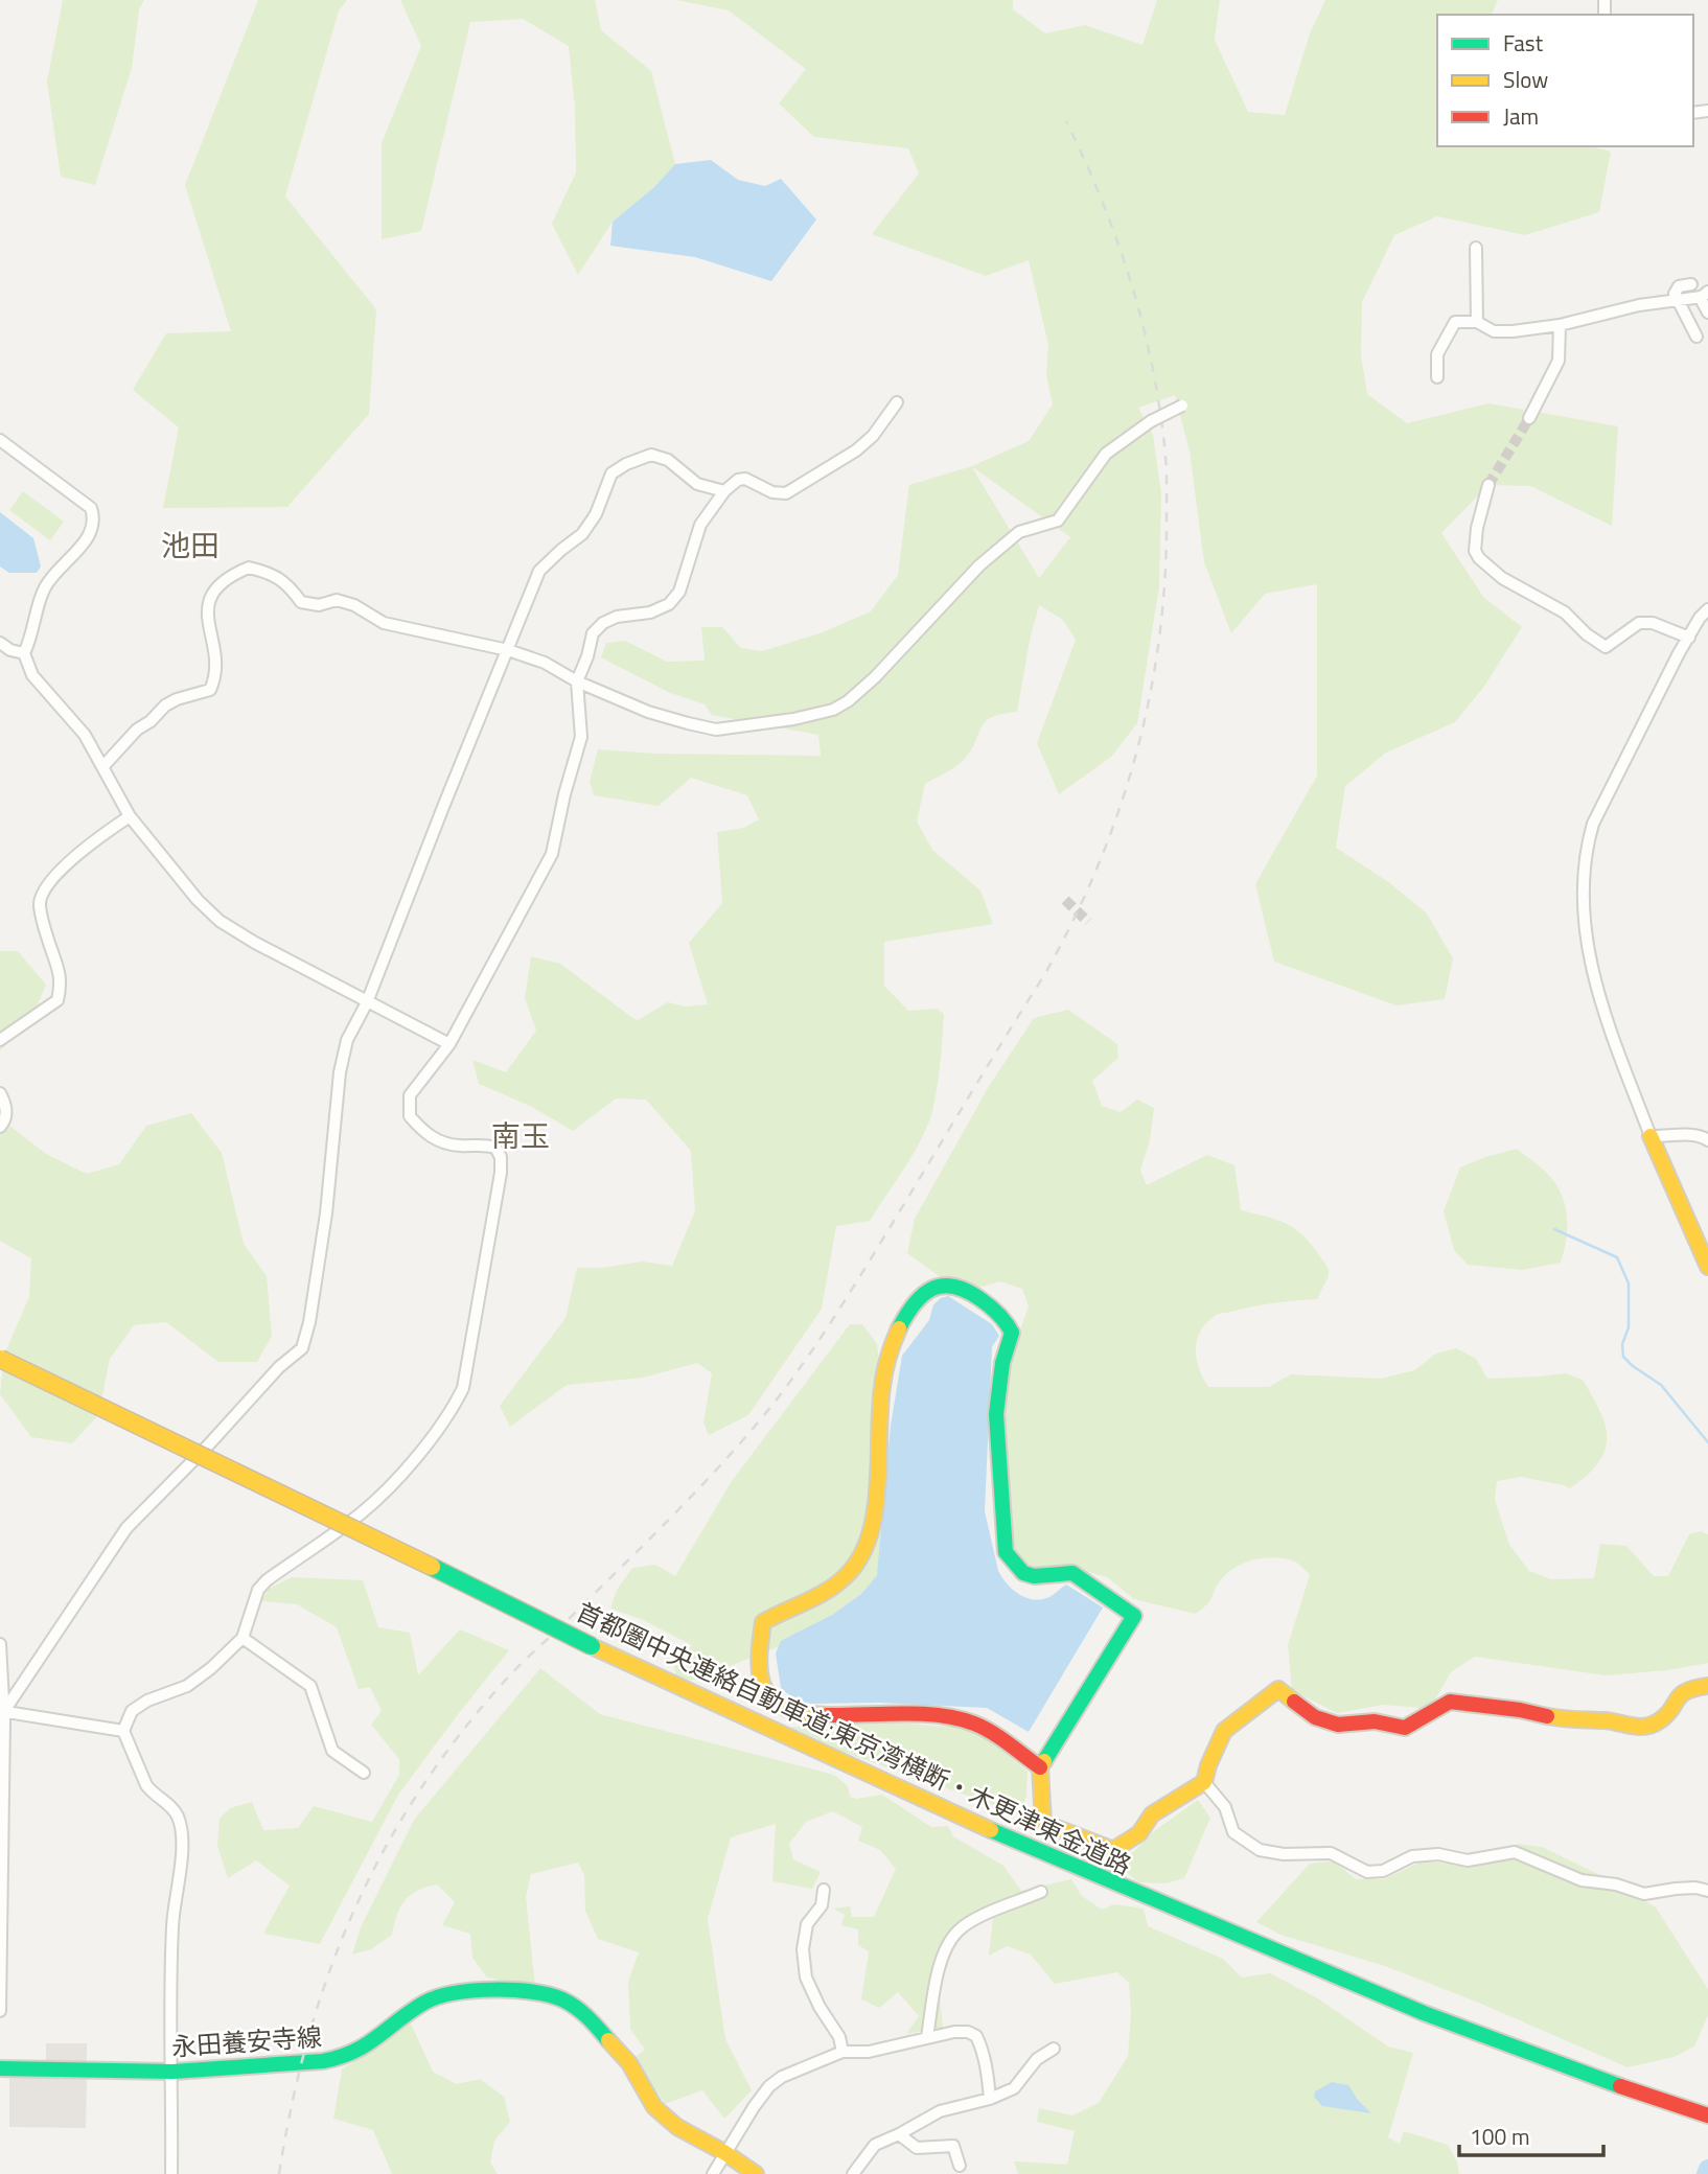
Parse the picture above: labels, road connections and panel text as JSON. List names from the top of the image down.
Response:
{
  "streets": {
    "main road": ["首都圏中央連絡自動車道;東京湾横断・木更津東金道路", "永田養安寺線"]
  },
  "districts": ["池田", "南玉"],
  "legend": ["Fast", "Slow", "Jam"],
  "scale_bar": "100 m"
}
